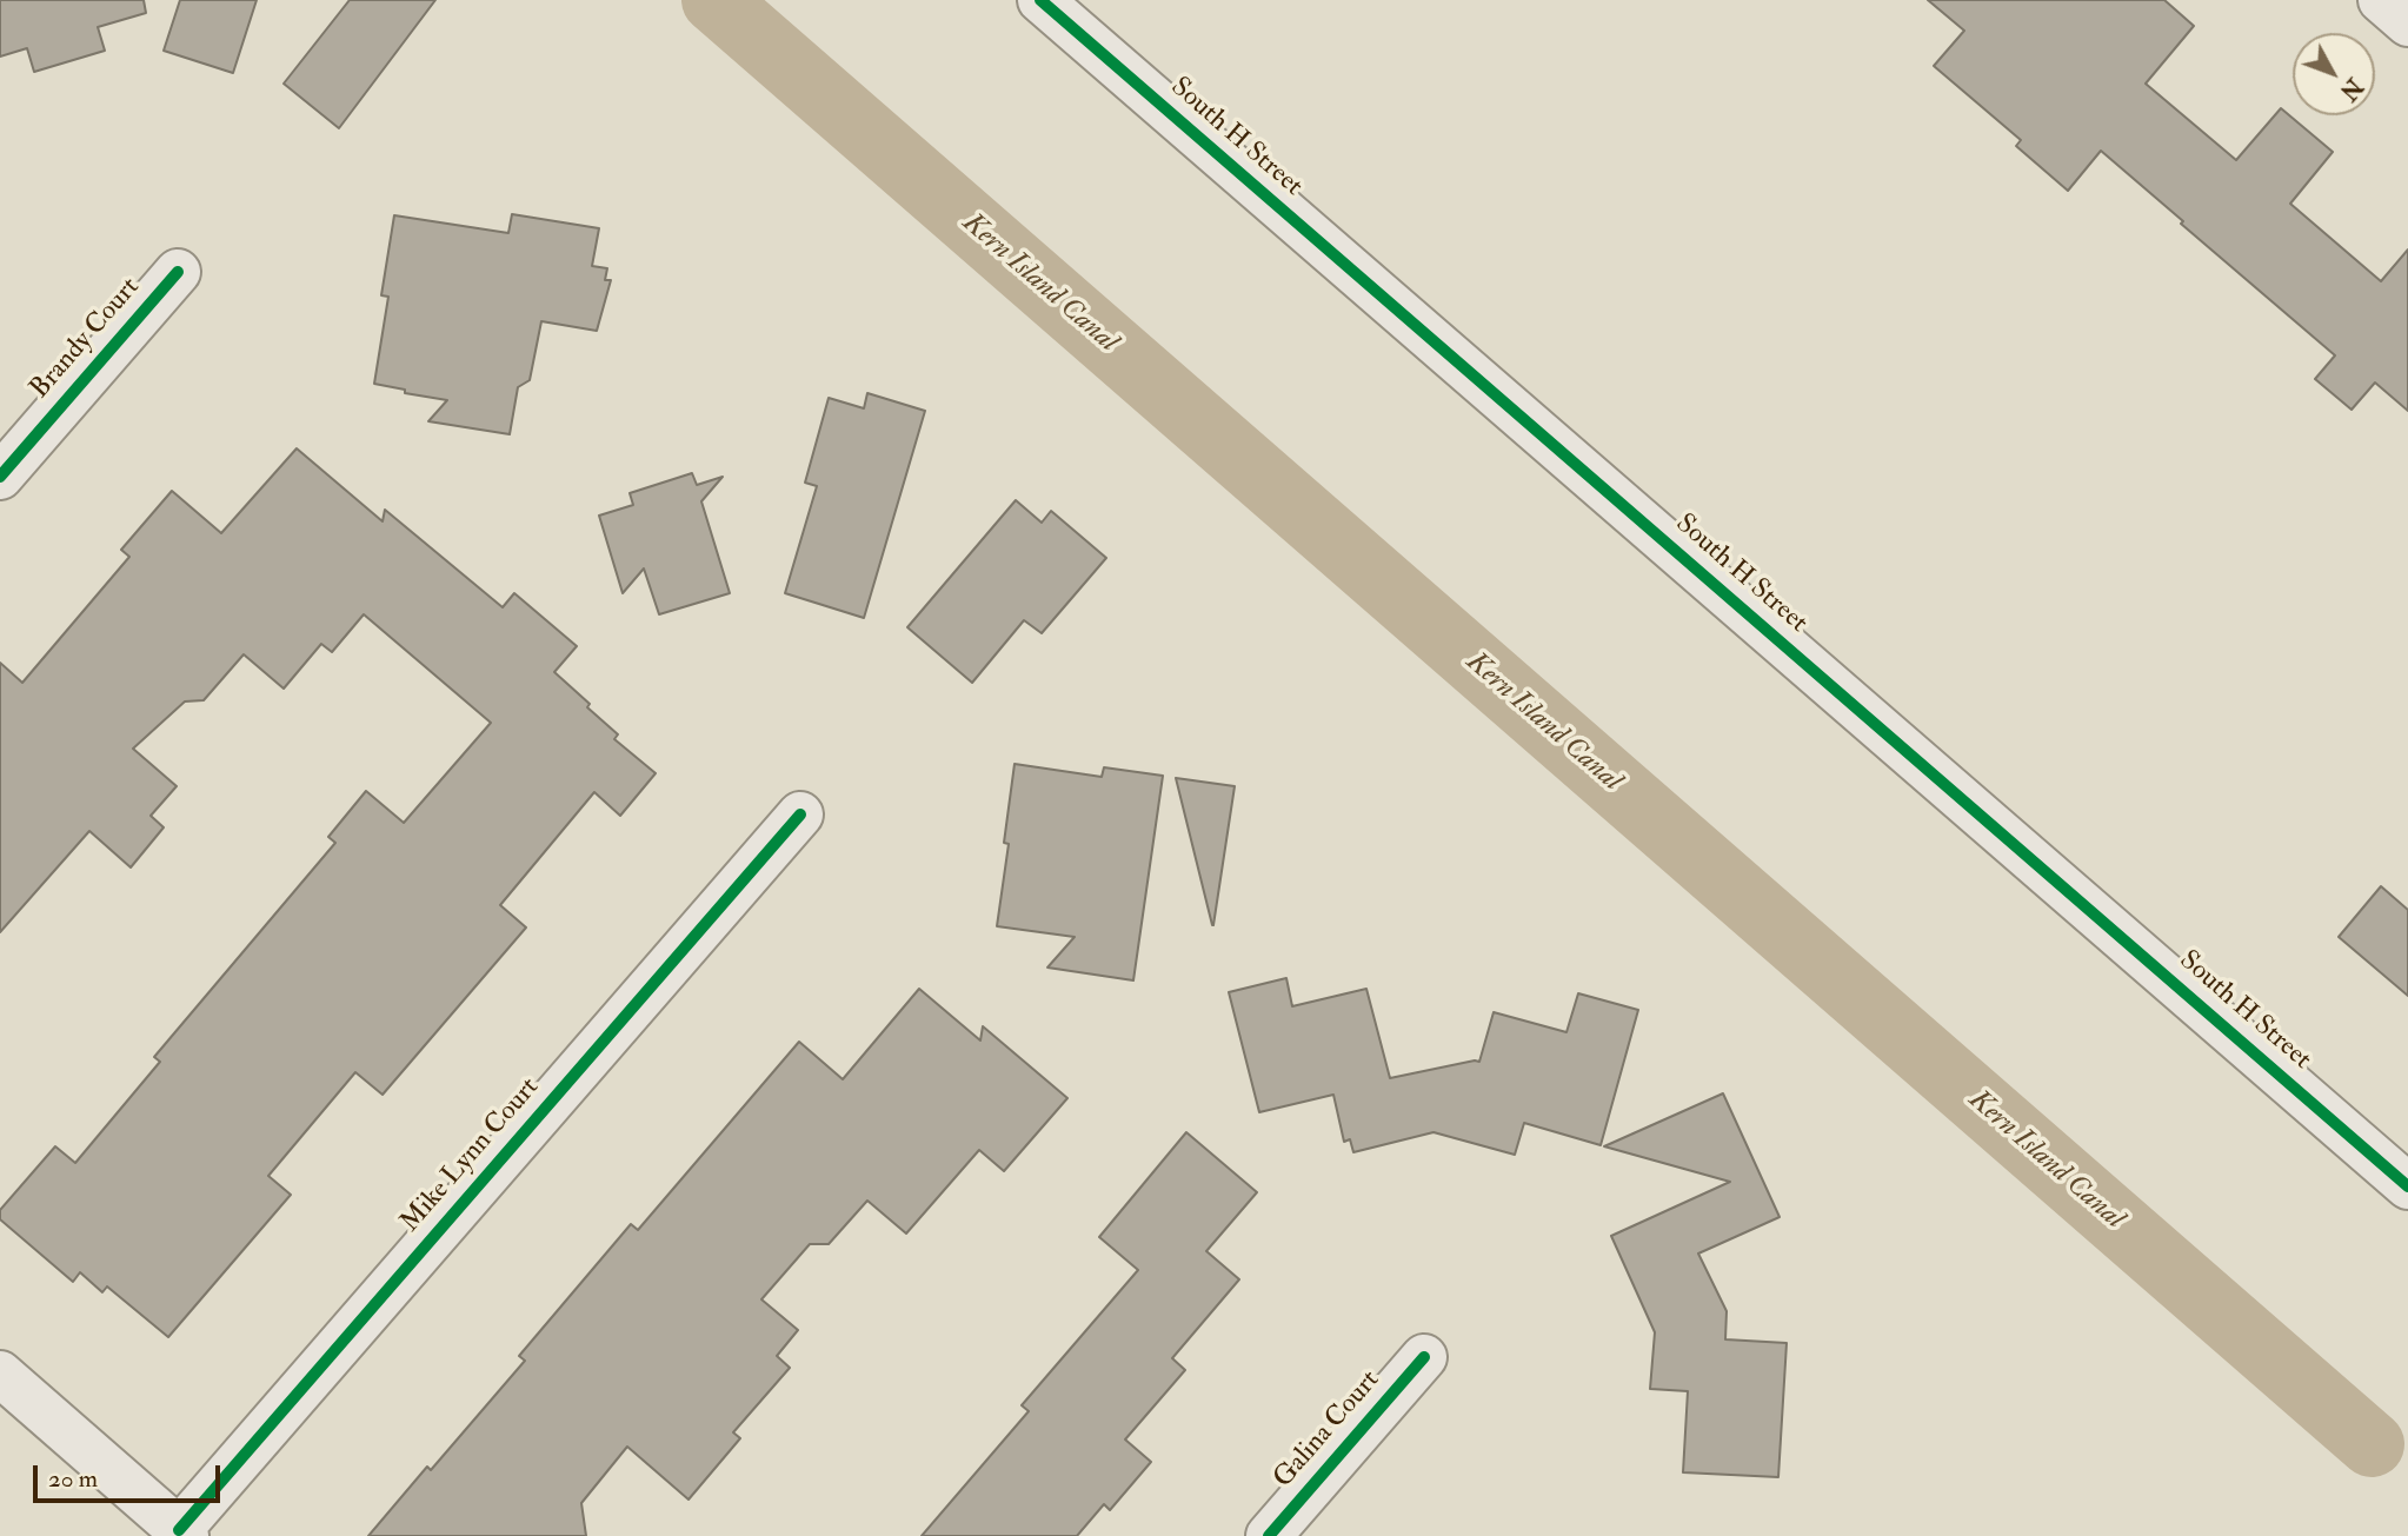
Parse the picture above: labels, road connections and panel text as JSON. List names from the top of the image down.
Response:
{
  "streets": {
    "street": [
      "South H Street",
      "Brandy Court",
      "Mike Lynn Court",
      "Galina Court"
    ]
  },
  "water": ["Kern Island Canal"],
  "scale_bar": "20 m",
  "north": "bottom right"
}
